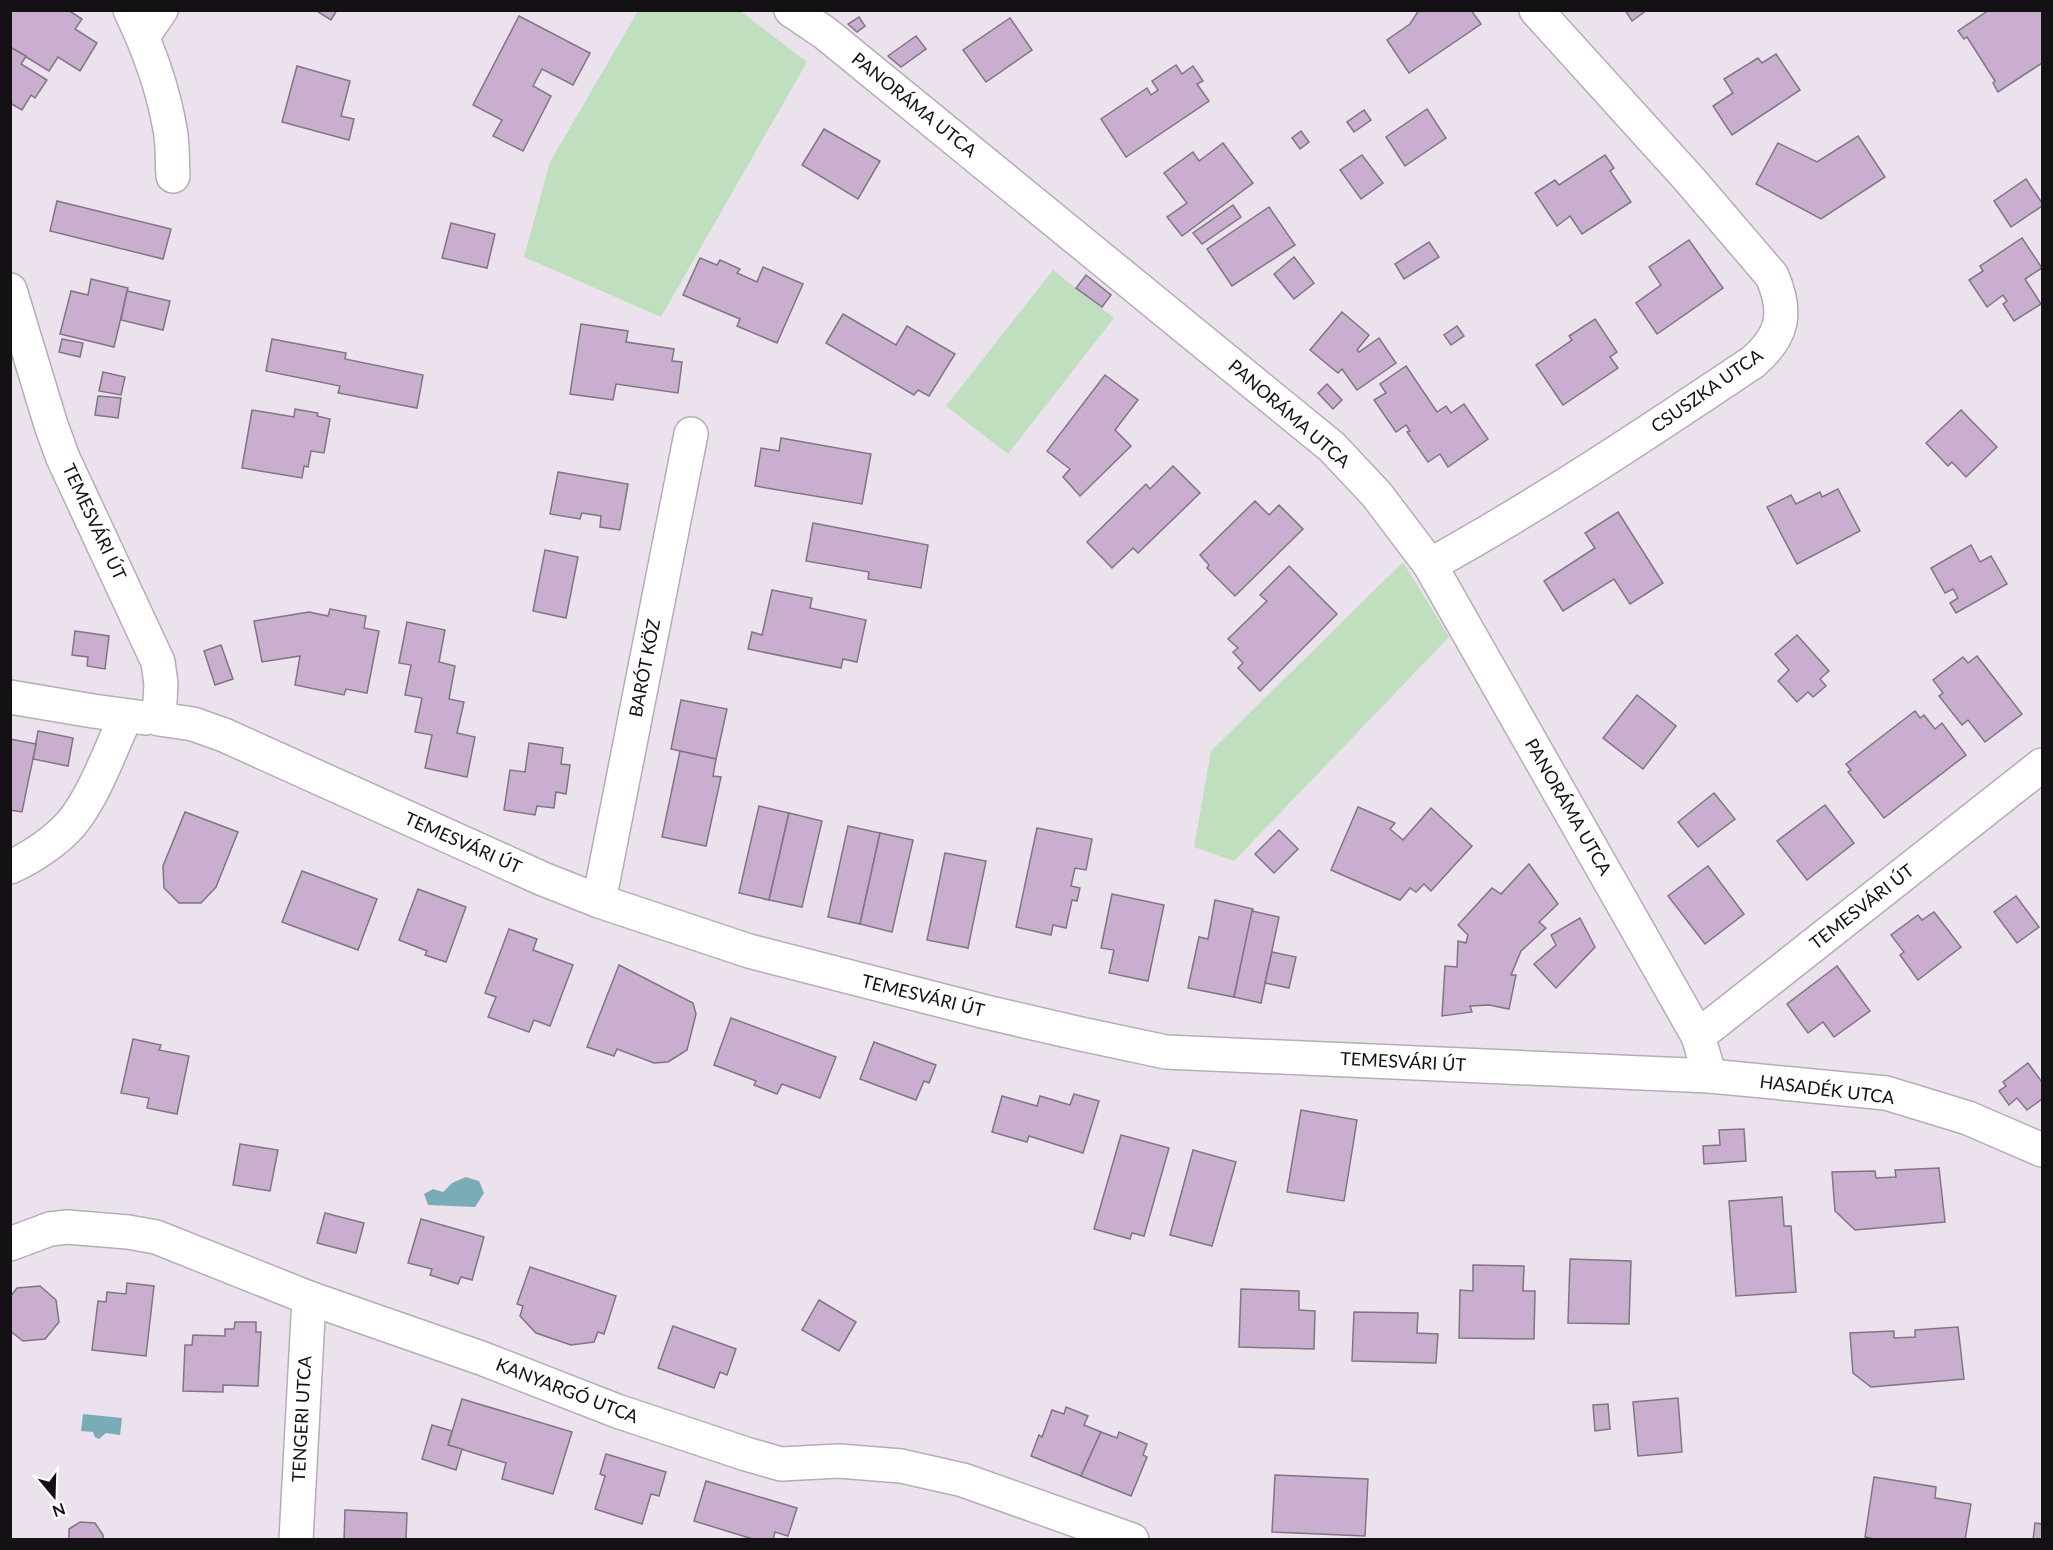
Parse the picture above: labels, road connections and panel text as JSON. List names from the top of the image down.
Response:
{
  "streets": {
    "street": [
      "PANORÁMA UTCA",
      "CSUSZKA UTCA",
      "TEMESVÁRI ÚT",
      "BARÓT KÖZ",
      "HASADÉK UTCA",
      "KANYARGÓ UTCA",
      "TENGERI UTCA"
    ]
  },
  "crossings": [
    ["PANORÁMA UTCA", "CSUSZKA UTCA"],
    ["PANORÁMA UTCA", "TEMESVÁRI ÚT"],
    ["TEMESVÁRI ÚT", "BARÓT KÖZ"],
    ["TEMESVÁRI ÚT", "HASADÉK UTCA"],
    ["KANYARGÓ UTCA", "TENGERI UTCA"]
  ],
  "north": "bottom"
}
